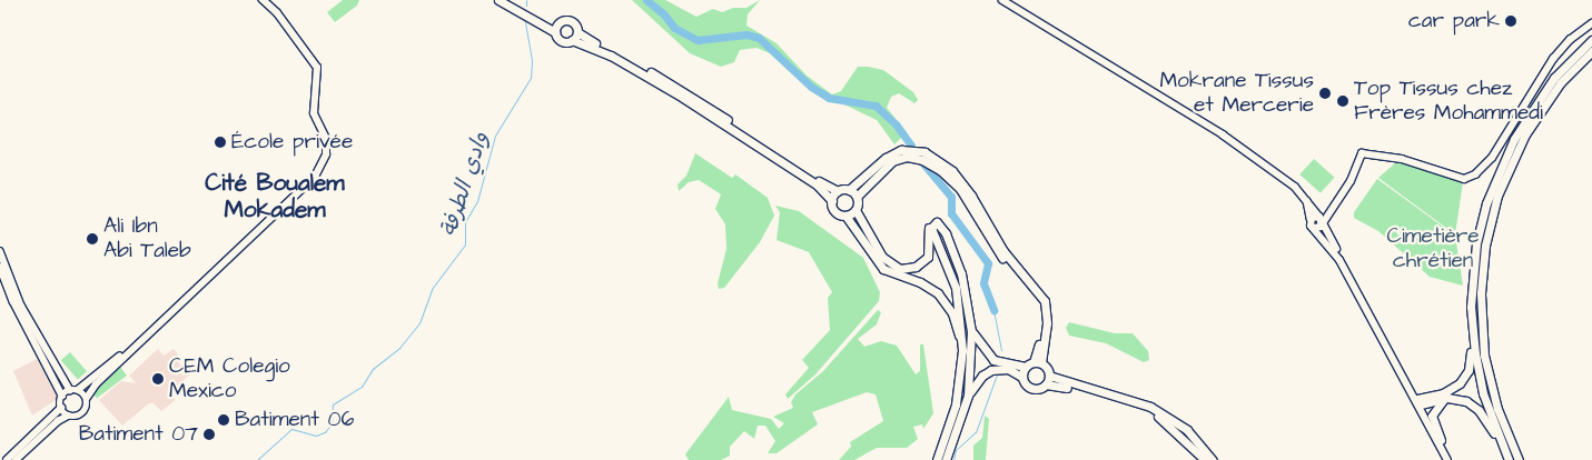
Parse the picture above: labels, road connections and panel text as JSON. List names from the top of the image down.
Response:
{
  "districts": ["Cité Boualem Mokadem"],
  "water": ["وادي الطرفة"],
  "parks": ["Cimetière chrétien"],
  "places": [
    "car park",
    "Mokrane Tissus et Mercerie",
    "Top Tissus chez Frères Mohammedi",
    "École privée",
    "Ali Ibn Abi Taleb",
    "CEM Colegio Mexico",
    "Batiment 06",
    "Batiment 07"
  ]
}
